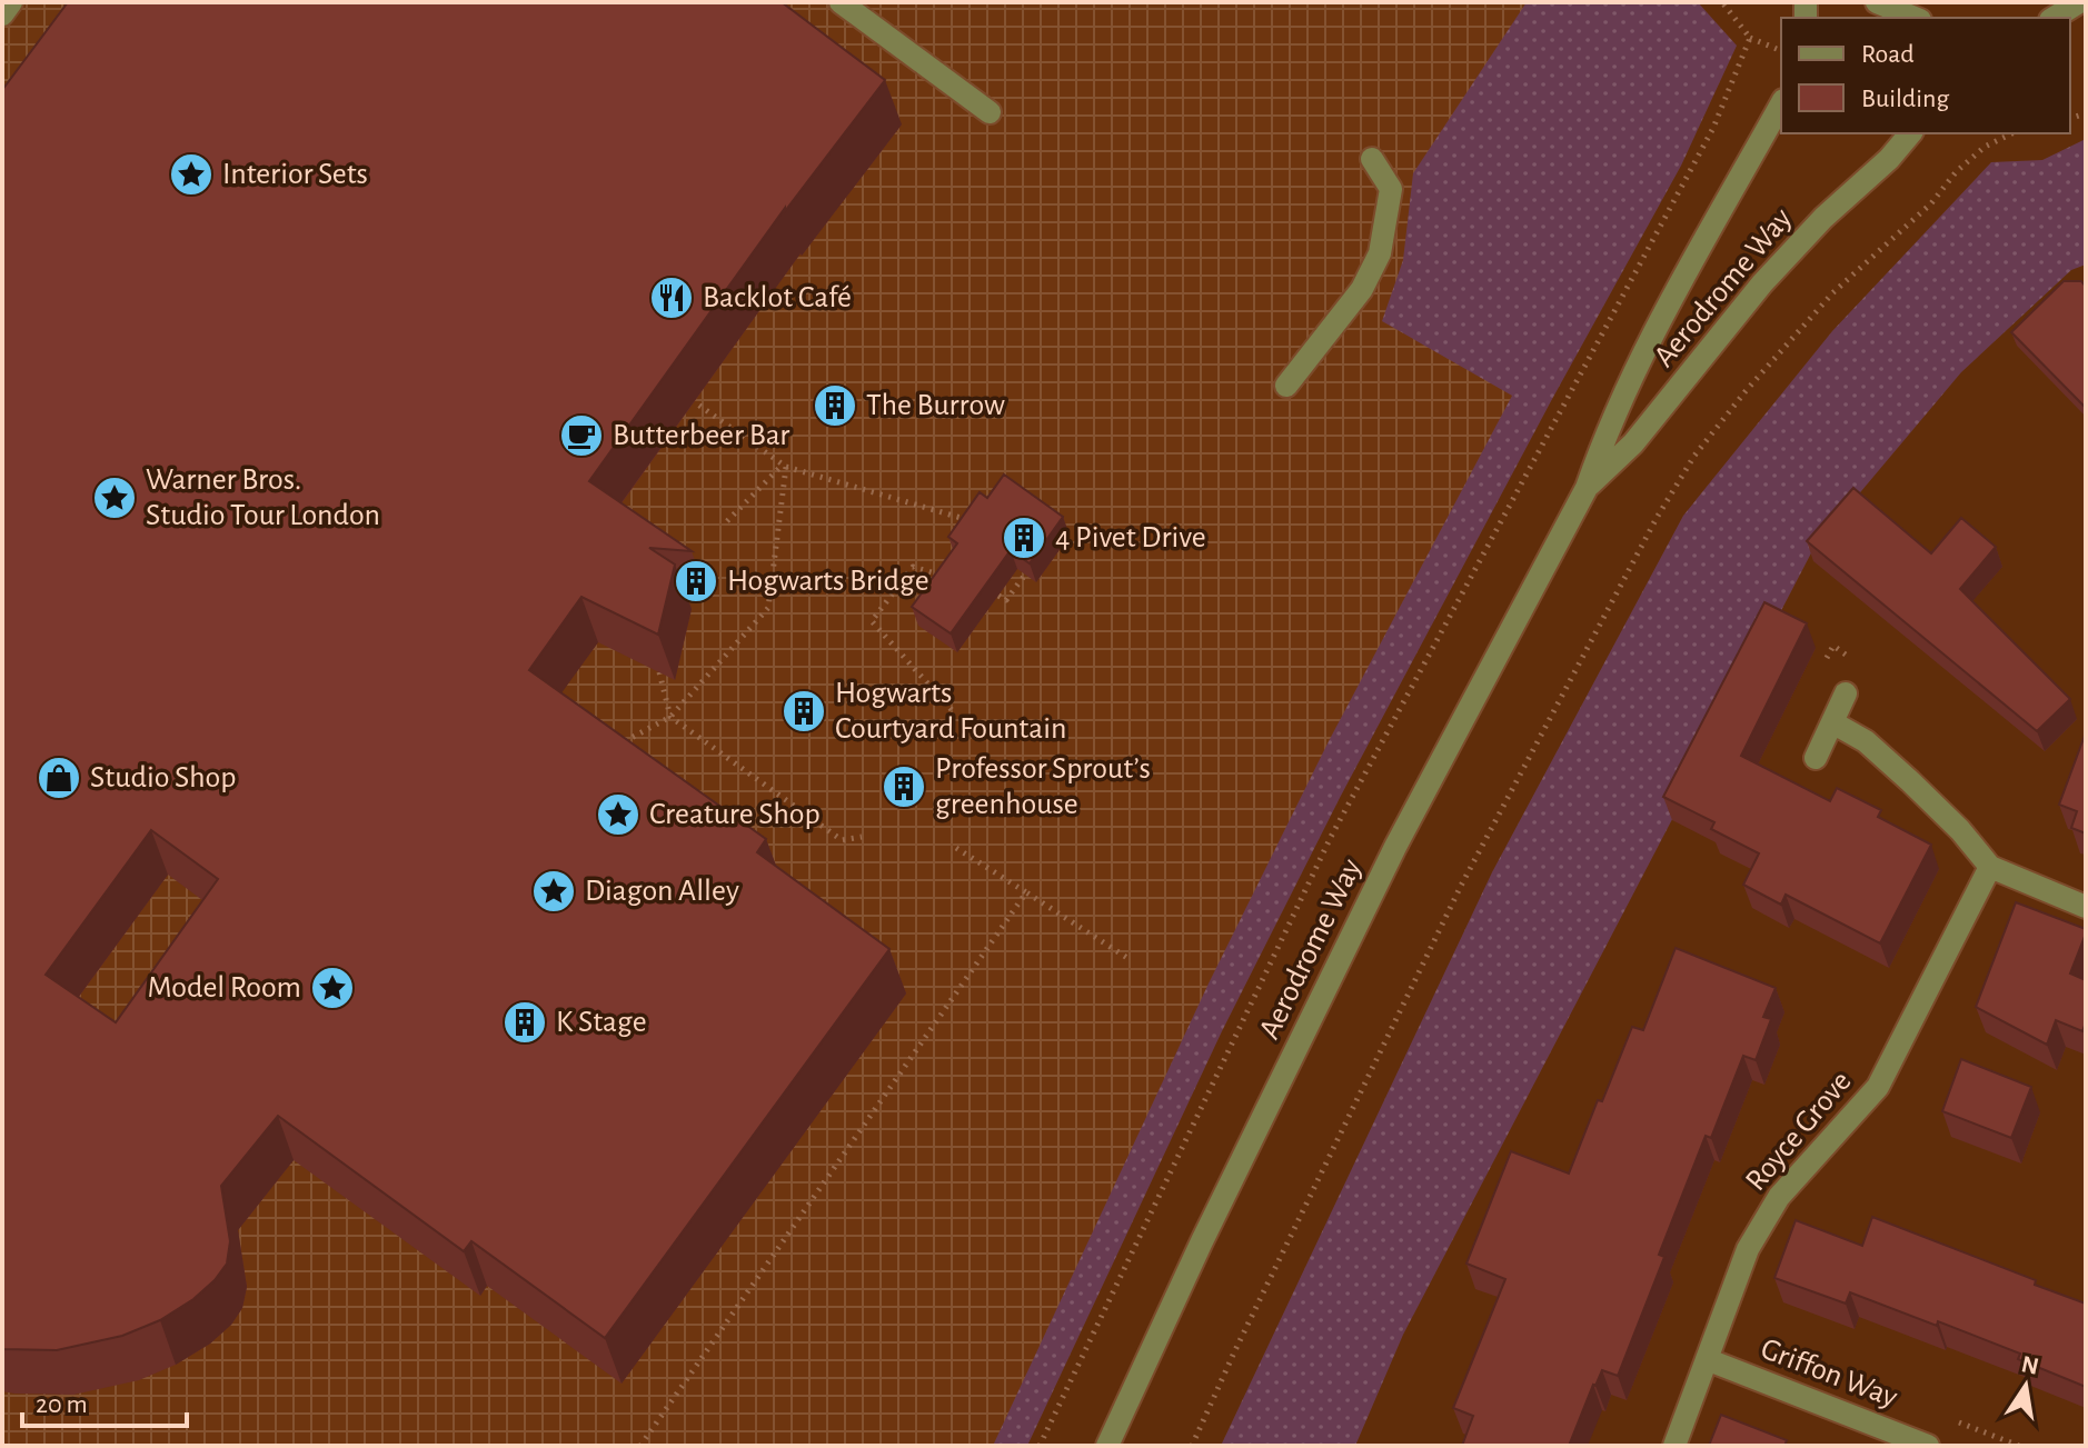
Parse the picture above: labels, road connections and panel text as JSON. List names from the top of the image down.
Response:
{
  "streets": {
    "street": ["Aerodrome Way", "Royce Grove", "Griffon Way"]
  },
  "crossings": [
    ["Royce Grove", "Griffon Way"]
  ],
  "places": {
    "place": [
      "Interior Sets",
      "Warner Bros. Studio Tour London",
      "Creature Shop",
      "Diagon Alley",
      "Model Room"
    ],
    "restaurant": ["Backlot Café"],
    "building": [
      "The Burrow",
      "4 Pivet Drive",
      "Hogwarts Bridge",
      "Hogwarts Courtyard Fountain",
      "Professor Sprout’s greenhouse",
      "K Stage"
    ],
    "cafe": ["Butterbeer Bar"],
    "shop": ["Studio Shop"]
  },
  "legend": ["Road", "Building"],
  "scale_bar": "20 m",
  "north": "top"
}
